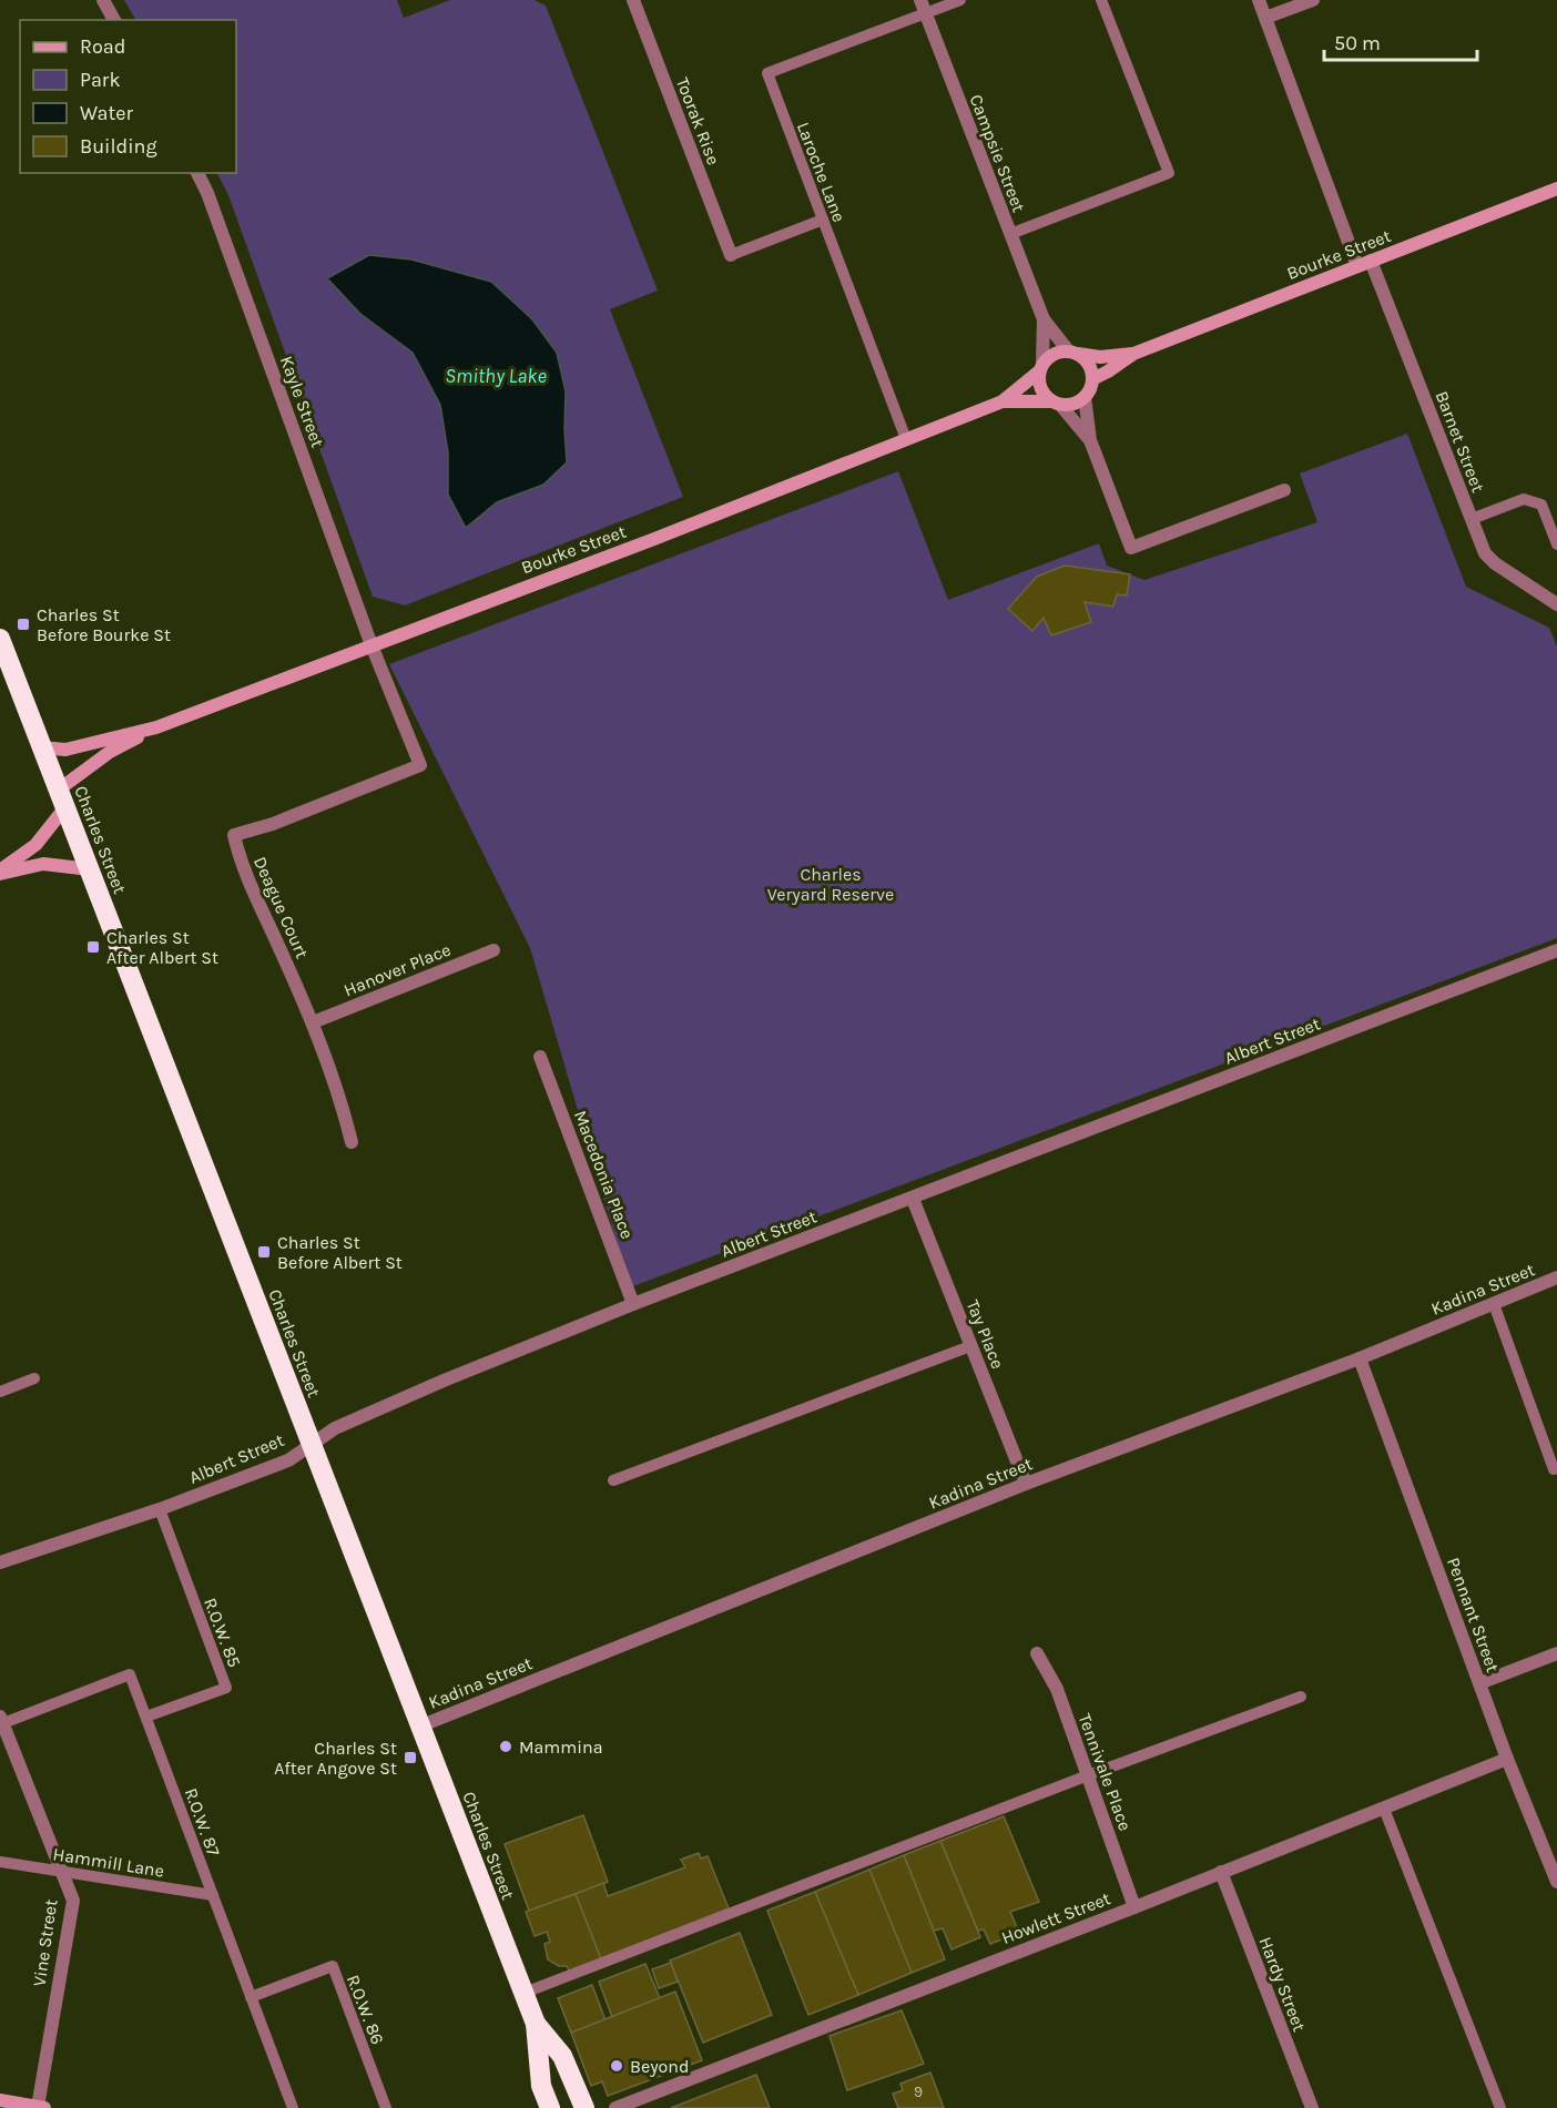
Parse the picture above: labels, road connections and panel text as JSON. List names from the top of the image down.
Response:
{
  "streets": {
    "highway": ["Charles Street"],
    "street": [
      "Toorak Rise",
      "Campsie Street",
      "Bourke Street",
      "Kayle Street",
      "Barnet Street",
      "Deague Court",
      "Hanover Place",
      "Albert Street",
      "Macedonia Place",
      "Kadina Street",
      "Tay Place",
      "Pennant Street",
      "Tennivale Place",
      "Howlett Street",
      "Vine Street",
      "Hardy Street"
    ],
    "lane": [
      "Laroche Lane",
      "R.O.W. 85",
      "R.O.W. 87",
      "Hammill Lane",
      "R.O.W. 86"
    ]
  },
  "crossings": [
    ["Campsie Street", "Laroche Lane"],
    ["Campsie Street", "Bourke Street"],
    ["Laroche Lane", "Bourke Street"],
    ["Bourke Street", "Kayle Street"],
    ["Bourke Street", "Barnet Street"],
    ["Bourke Street", "Charles Street"],
    ["Bourke Street", "Deague Court"],
    ["Kayle Street", "Deague Court"],
    ["Charles Street", "Albert Street"],
    ["Charles Street", "Kadina Street"],
    ["Deague Court", "Hanover Place"],
    ["Albert Street", "Macedonia Place"],
    ["Albert Street", "Tay Place"],
    ["Albert Street", "R.O.W. 85"],
    ["Kadina Street", "Tay Place"],
    ["Kadina Street", "Pennant Street"],
    ["Pennant Street", "Howlett Street"],
    ["R.O.W. 85", "R.O.W. 87"],
    ["Tennivale Place", "Howlett Street"],
    ["R.O.W. 87", "Hammill Lane"],
    ["R.O.W. 87", "Vine Street"],
    ["R.O.W. 87", "R.O.W. 86"],
    ["Hammill Lane", "Vine Street"],
    ["Howlett Street", "Hardy Street"]
  ],
  "water": ["Smithy Lake"],
  "parks": ["Charles Veryard Reserve"],
  "places": {
    "transit": [
      "Charles St Before Bourke St",
      "Charles St After Albert St",
      "Charles St Before Albert St",
      "Charles St After Angove St"
    ],
    "other": ["Mammina", "Beyond"]
  },
  "house_numbers": ["9"],
  "legend": [
    "Road",
    "Park",
    "Water",
    "Building"
  ],
  "scale_bar": "50 m"
}
